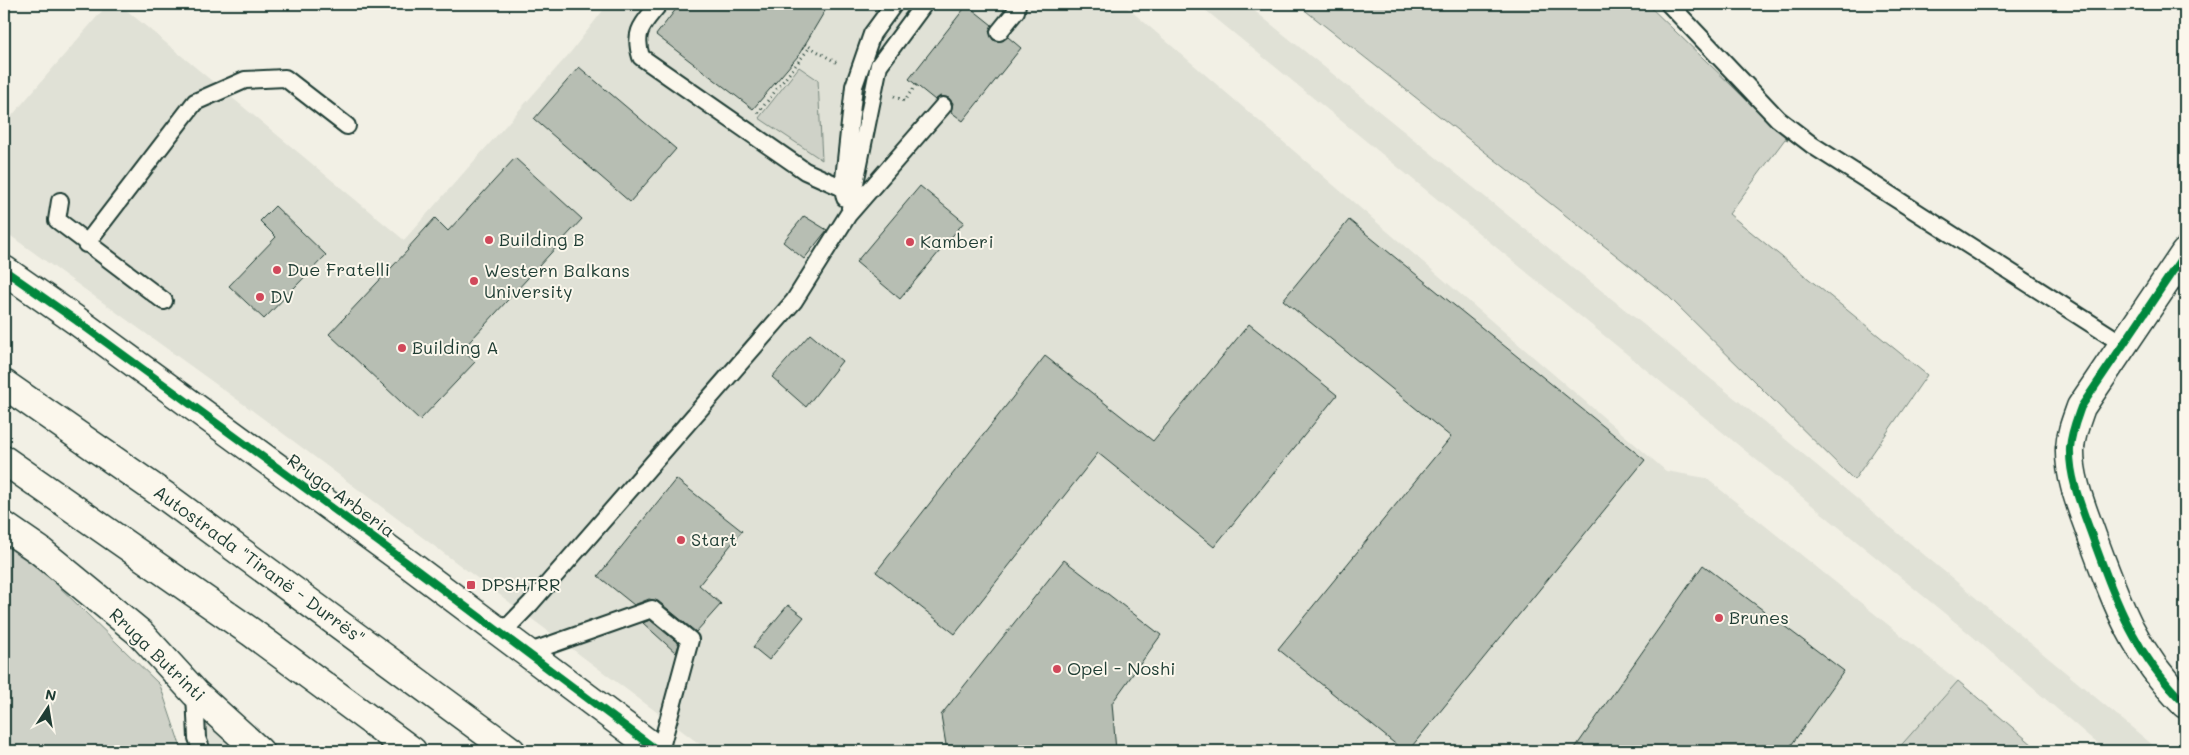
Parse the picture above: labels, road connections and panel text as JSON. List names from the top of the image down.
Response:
{
  "streets": {
    "main road": ["Rruga Arberia", "Autostrada \"Tiranë - Durrës\"", "Rruga Butrinti"]
  },
  "places": {
    "other": [
      "Building B",
      "Kamberi",
      "Due Fratelli",
      "Western Balkans University",
      "DV",
      "Building A",
      "Start",
      "Brunes",
      "Opel - Noshi"
    ],
    "transit": ["DPSHTRR"]
  },
  "north": "top"
}
